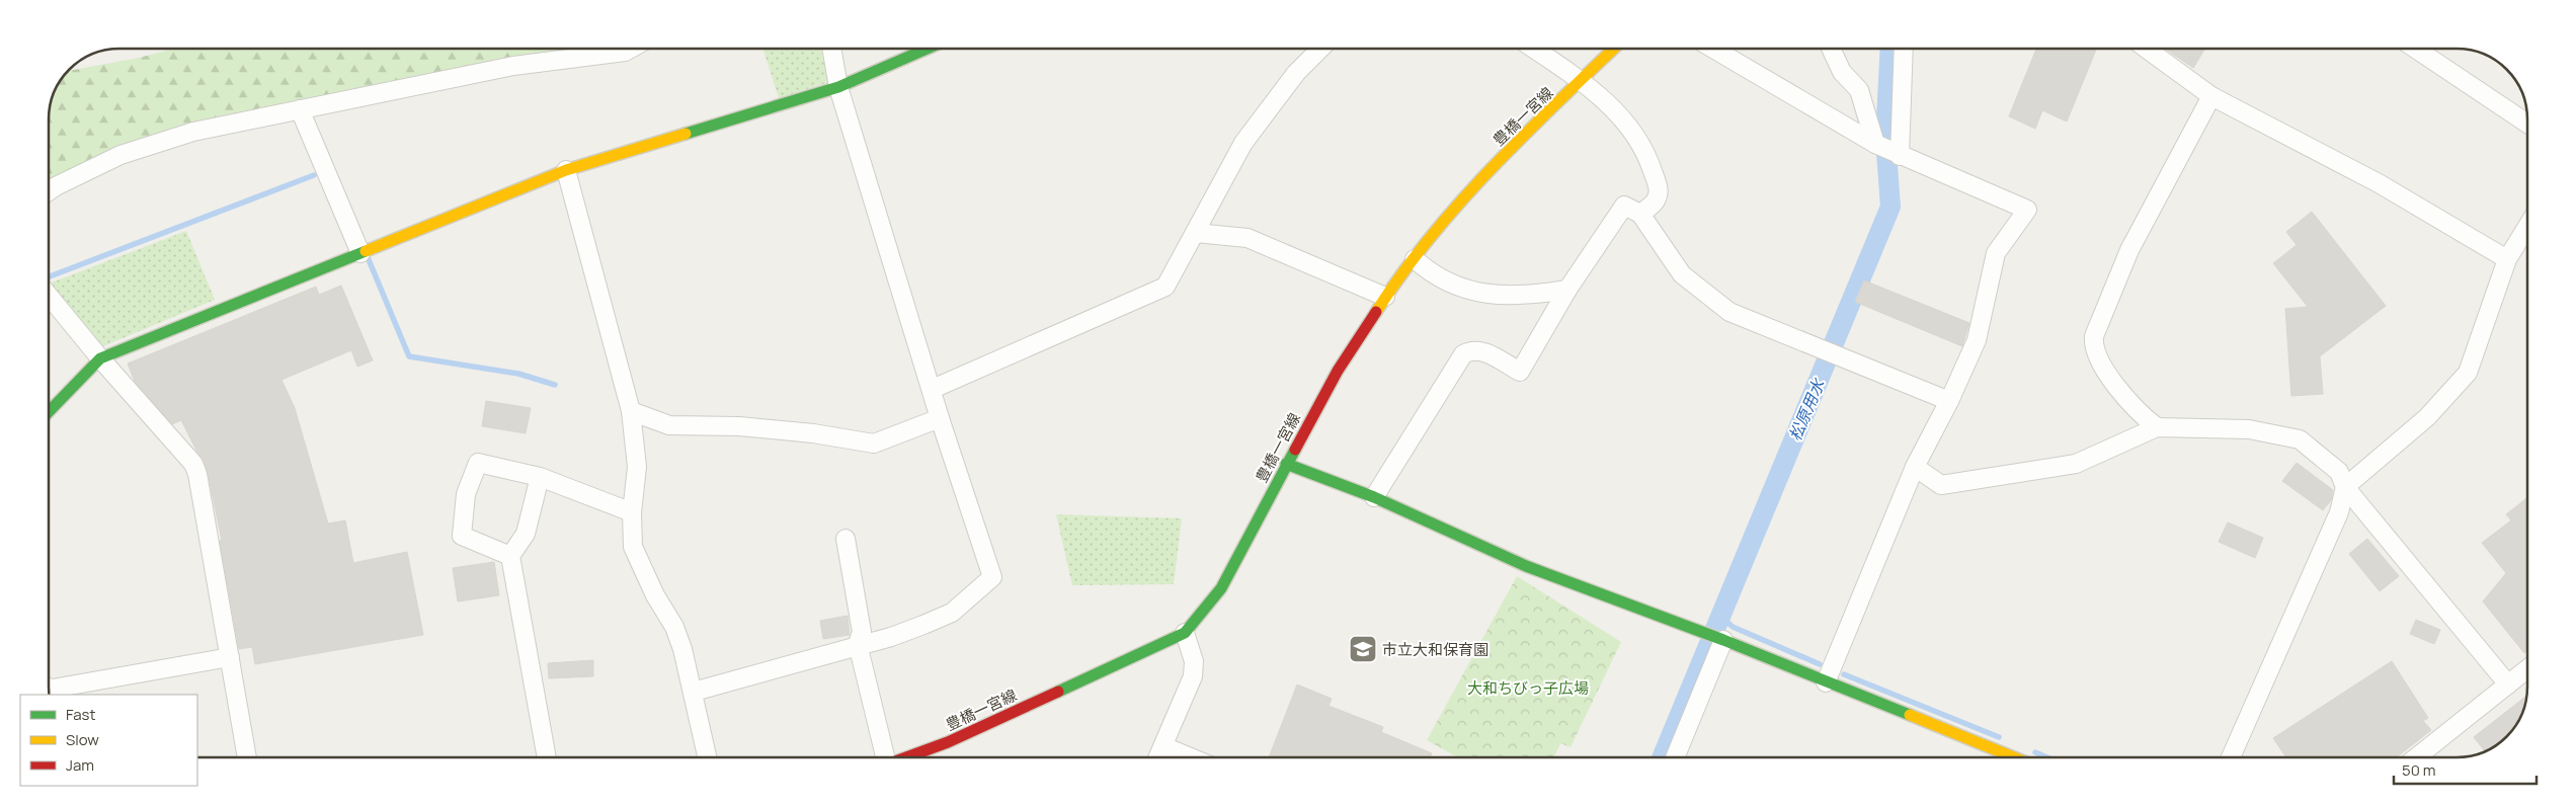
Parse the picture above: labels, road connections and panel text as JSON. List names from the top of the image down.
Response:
{
  "streets": {
    "street": ["豊橋一宮線"]
  },
  "water": ["松原用水"],
  "parks": ["大和ちびっ子広場"],
  "places": {
    "school or university": ["市立大和保育園"]
  },
  "legend": ["Fast", "Slow", "Jam"],
  "scale_bar": "50 m"
}
